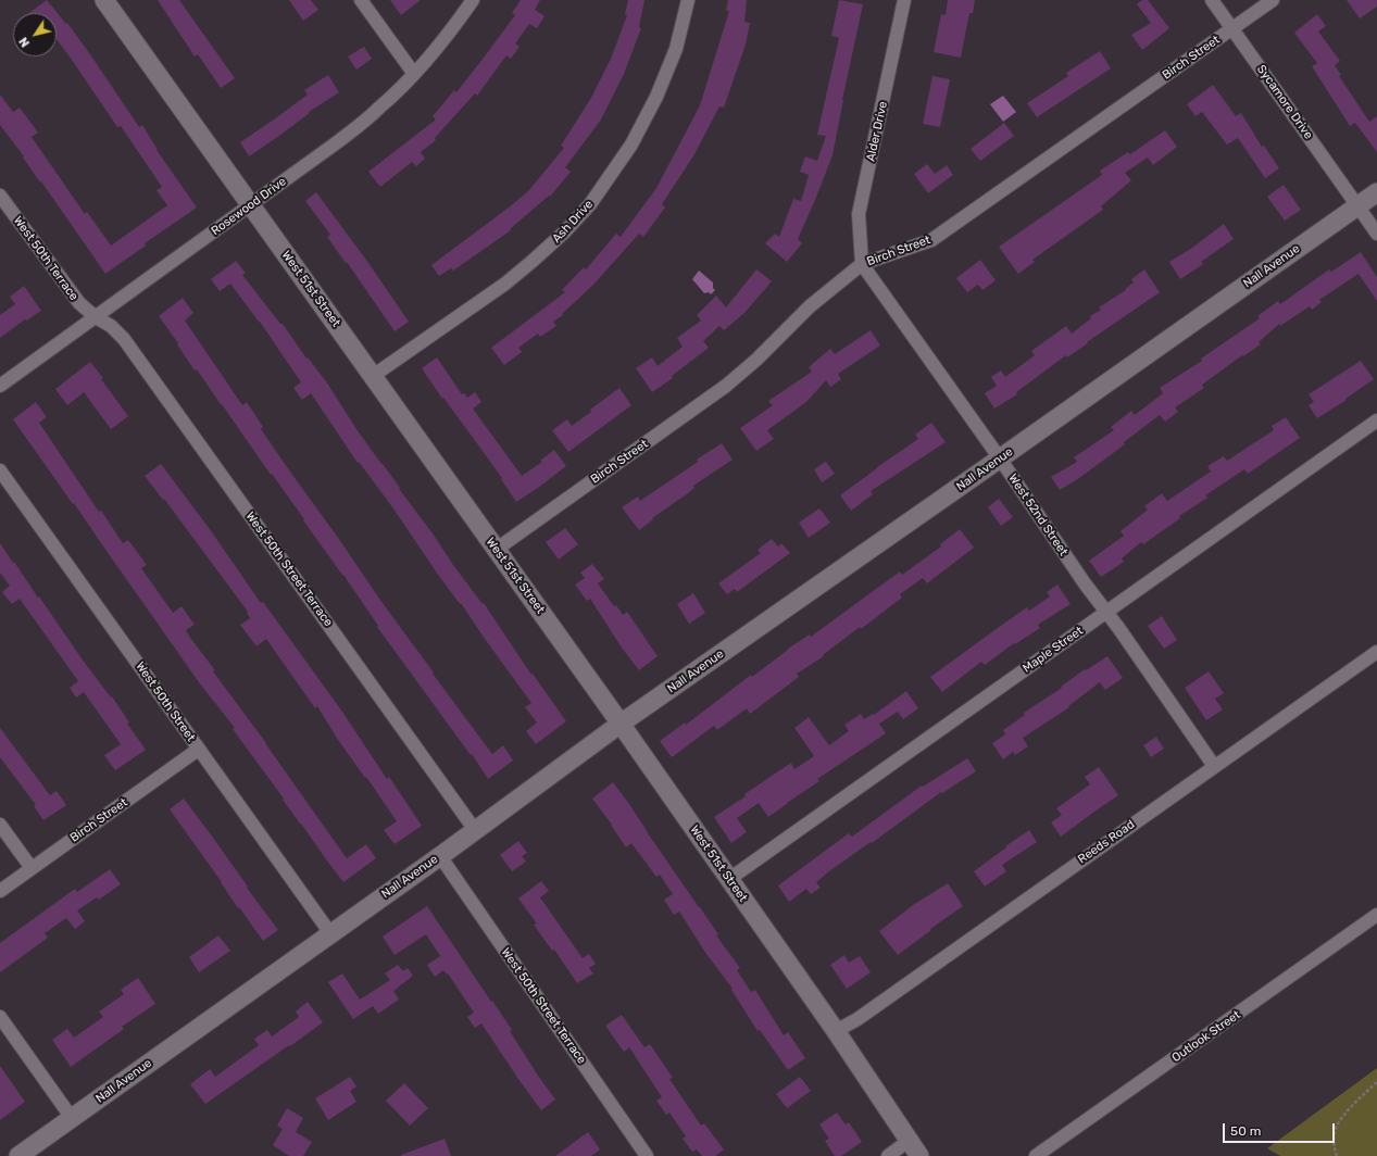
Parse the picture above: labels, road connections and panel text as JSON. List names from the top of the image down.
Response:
{
  "streets": {
    "street": [
      "Birch Street",
      "Sycamore Drive",
      "Alder Drive",
      "Rosewood Drive",
      "Ash Drive",
      "West 50th Terrace",
      "Nall Avenue",
      "West 51st Street",
      "West 52nd Street",
      "West 50th Street Terrace",
      "Maple Street",
      "West 50th Street",
      "Reeds Road",
      "Outlook Street"
    ]
  },
  "crossings": [
    ["Birch Street", "Sycamore Drive"],
    ["Birch Street", "Alder Drive"],
    ["Birch Street", "West 51st Street"],
    ["Birch Street", "West 52nd Street"],
    ["Birch Street", "West 50th Street"],
    ["Sycamore Drive", "Nall Avenue"],
    ["Alder Drive", "West 52nd Street"],
    ["Rosewood Drive", "West 50th Terrace"],
    ["Rosewood Drive", "West 51st Street"],
    ["Rosewood Drive", "West 50th Street Terrace"],
    ["Ash Drive", "West 51st Street"],
    ["West 50th Terrace", "West 50th Street Terrace"],
    ["Nall Avenue", "West 51st Street"],
    ["Nall Avenue", "West 52nd Street"],
    ["Nall Avenue", "West 50th Street Terrace"],
    ["Nall Avenue", "West 50th Street"],
    ["West 51st Street", "Maple Street"],
    ["West 51st Street", "Reeds Road"],
    ["West 52nd Street", "Maple Street"],
    ["West 52nd Street", "Reeds Road"]
  ],
  "scale_bar": "50 m",
  "north": "bottom left"
}
